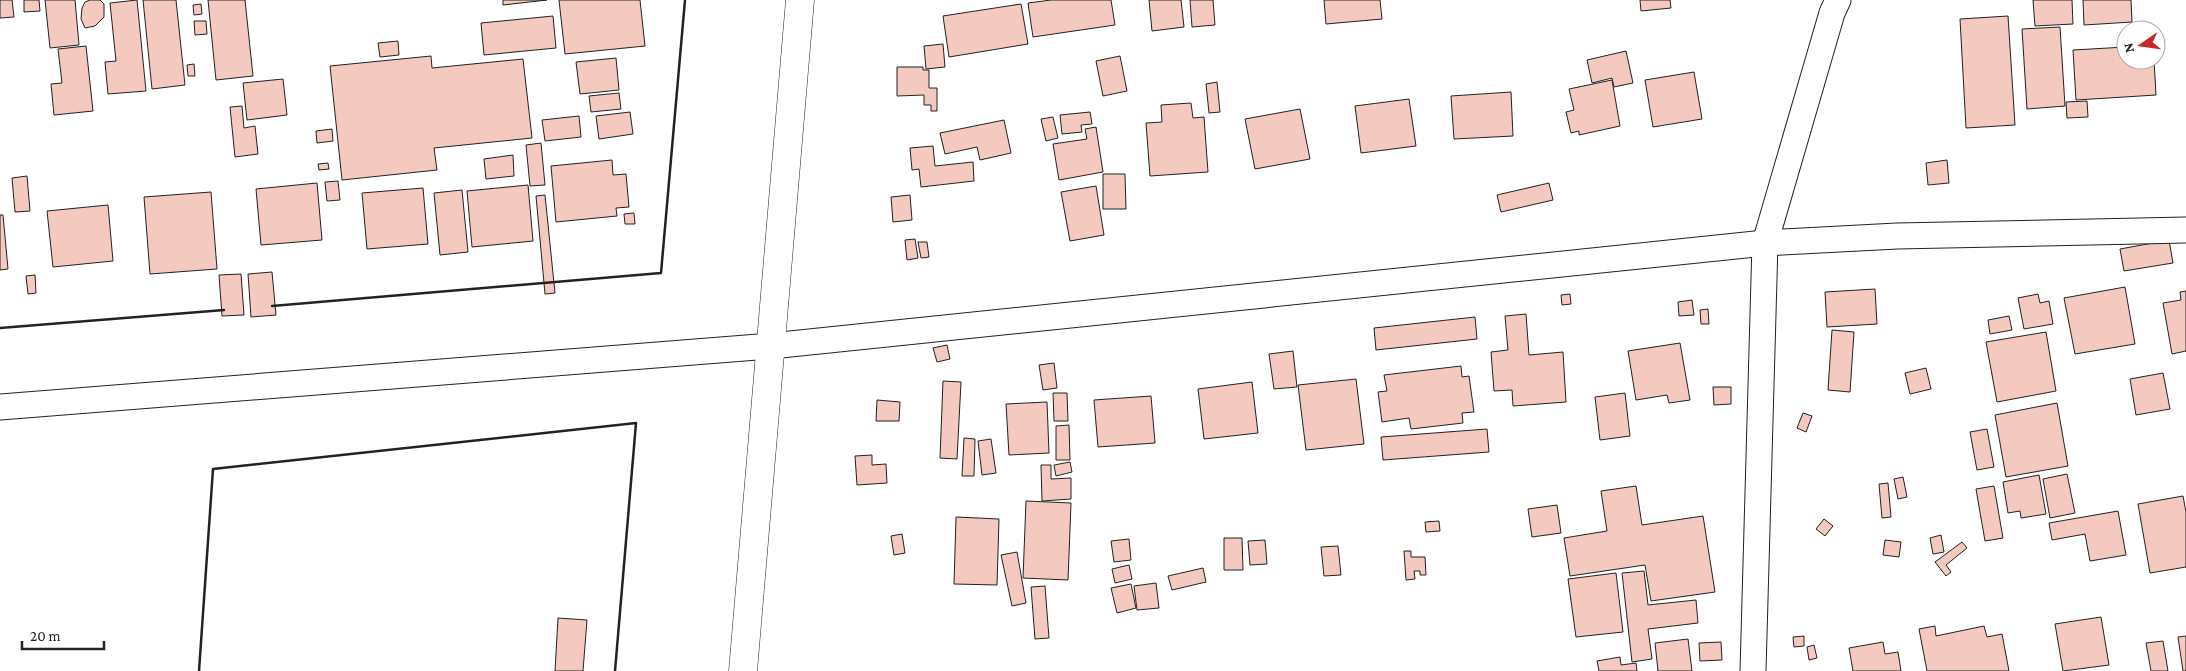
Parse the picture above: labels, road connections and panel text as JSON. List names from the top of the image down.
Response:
{
  "scale_bar": "20 m",
  "north": "left"
}
